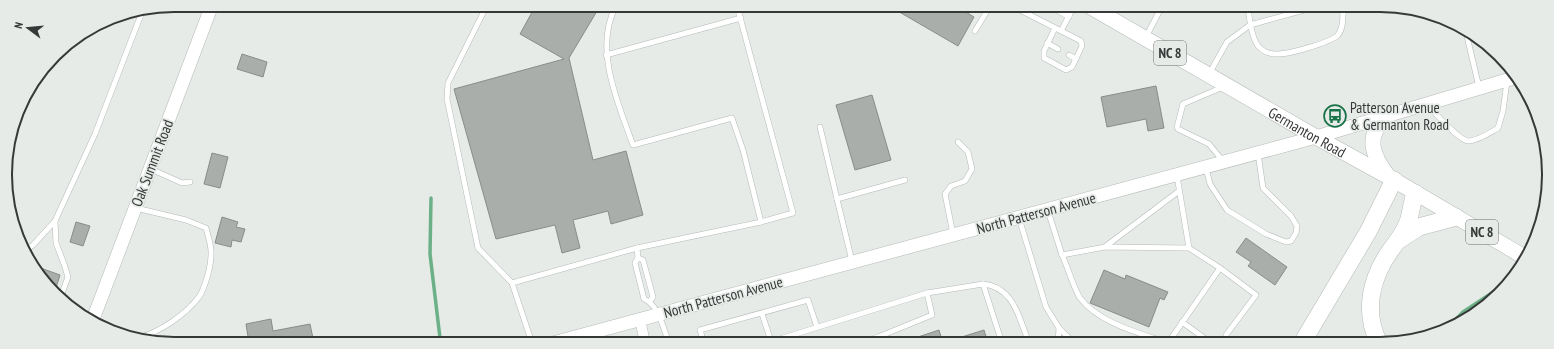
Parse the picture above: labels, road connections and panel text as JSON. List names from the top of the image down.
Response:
{
  "streets": {
    "main road": [
      "NC 8",
      "Germanton Road",
      "Oak Summit Road",
      "North Patterson Avenue"
    ]
  },
  "crossings": [
    ["Germanton Road", "North Patterson Avenue"]
  ],
  "places": {
    "bus stop": ["Patterson Avenue & Germanton Road"]
  },
  "north": "left"
}
